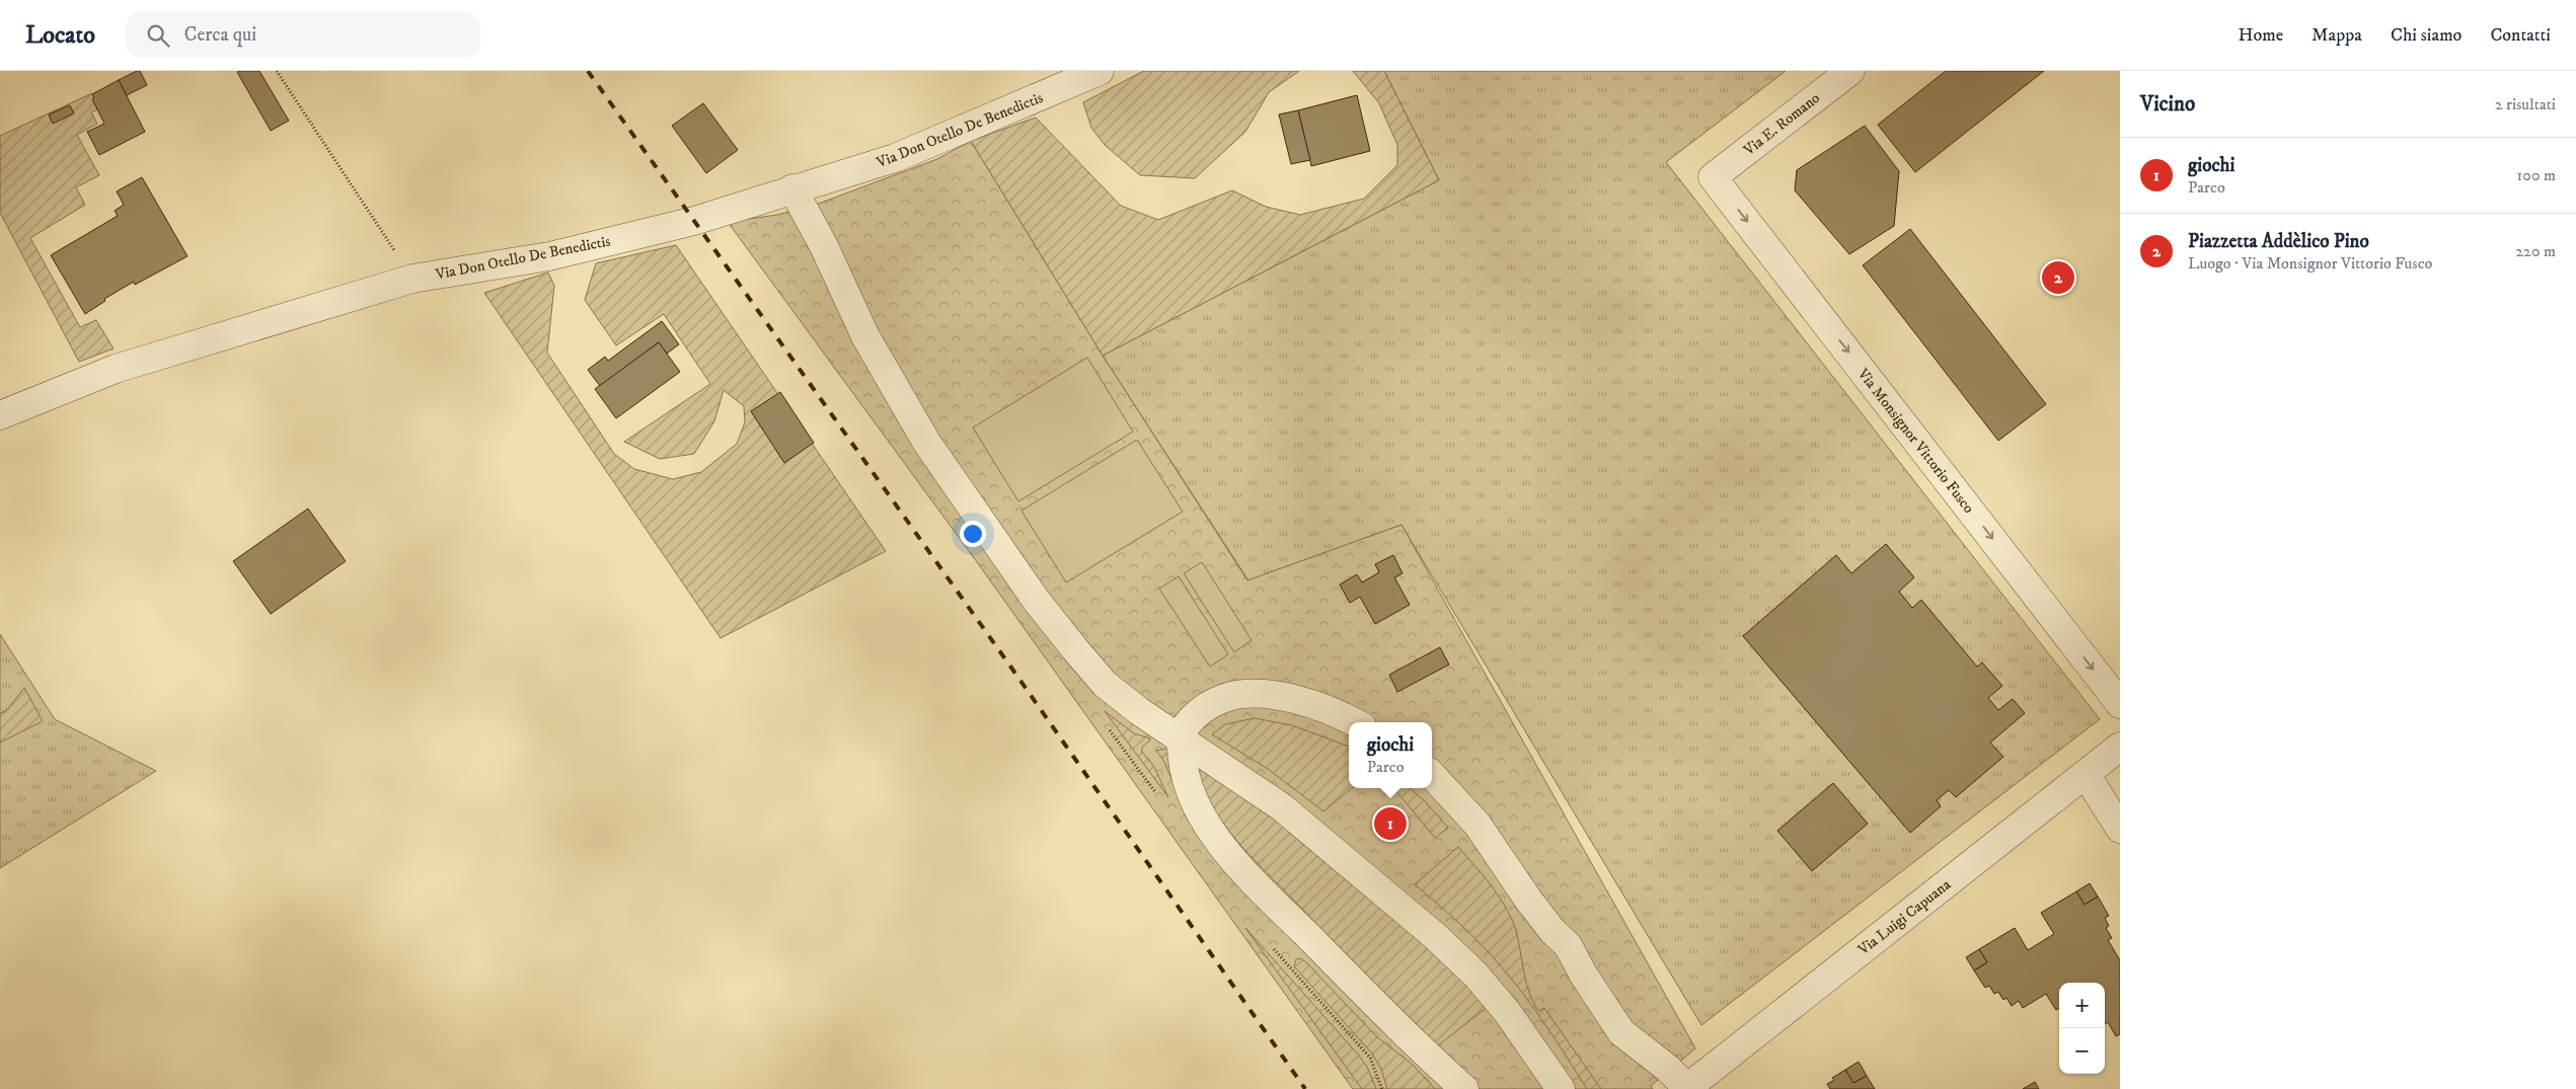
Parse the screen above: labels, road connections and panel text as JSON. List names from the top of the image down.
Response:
{
  "streets": {
    "street": [
      "Via E. Romano",
      "Via Don Otello De Benedictis",
      "Via Monsignor Vittorio Fusco",
      "Via Luigi Capuana"
    ]
  },
  "crossings": [
    ["Via E. Romano", "Via Monsignor Vittorio Fusco"]
  ],
  "one_way": ["Via Monsignor Vittorio Fusco"],
  "page": {
    "header": "Locato",
    "search": "Cerca qui",
    "nav": [
      "Home",
      "Mappa",
      "Chi siamo",
      "Contatti"
    ],
    "heading": ["Vicino", "2 risultati"],
    "list": [
      {
        "mark": "1",
        "name": "giochi",
        "note": "Parco",
        "value": "100 m"
      },
      {
        "mark": "2",
        "name": "Piazzetta Addèlico Pino",
        "note": "Luogo · Via Monsignor Vittorio Fusco",
        "value": "220 m"
      }
    ],
    "pins": ["2", "1"],
    "popup": ["giochi", "Parco"],
    "map_buttons": ["+", "−"]
  }
}
